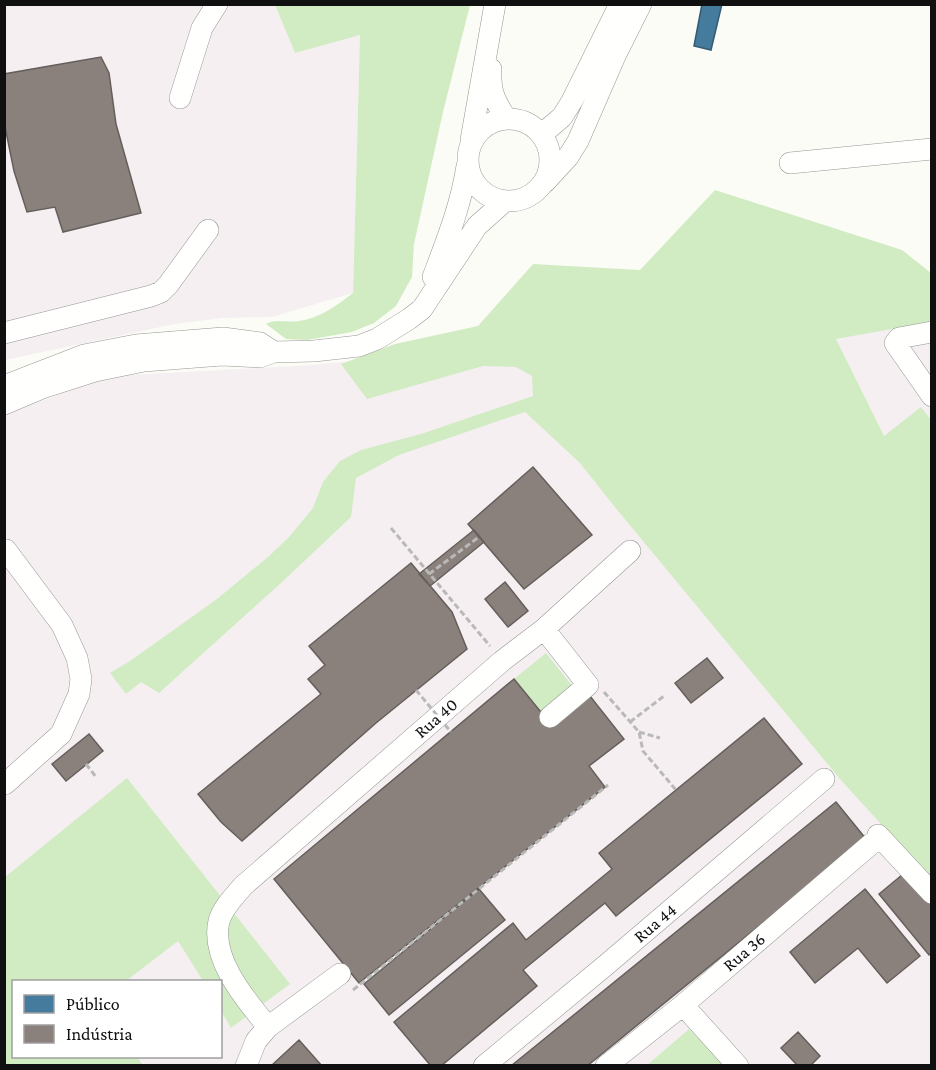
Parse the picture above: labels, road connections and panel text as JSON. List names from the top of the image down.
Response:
{
  "streets": {
    "street": ["Rua 40", "Rua 44", "Rua 36"]
  },
  "legend": ["Público", "Indústria"]
}
